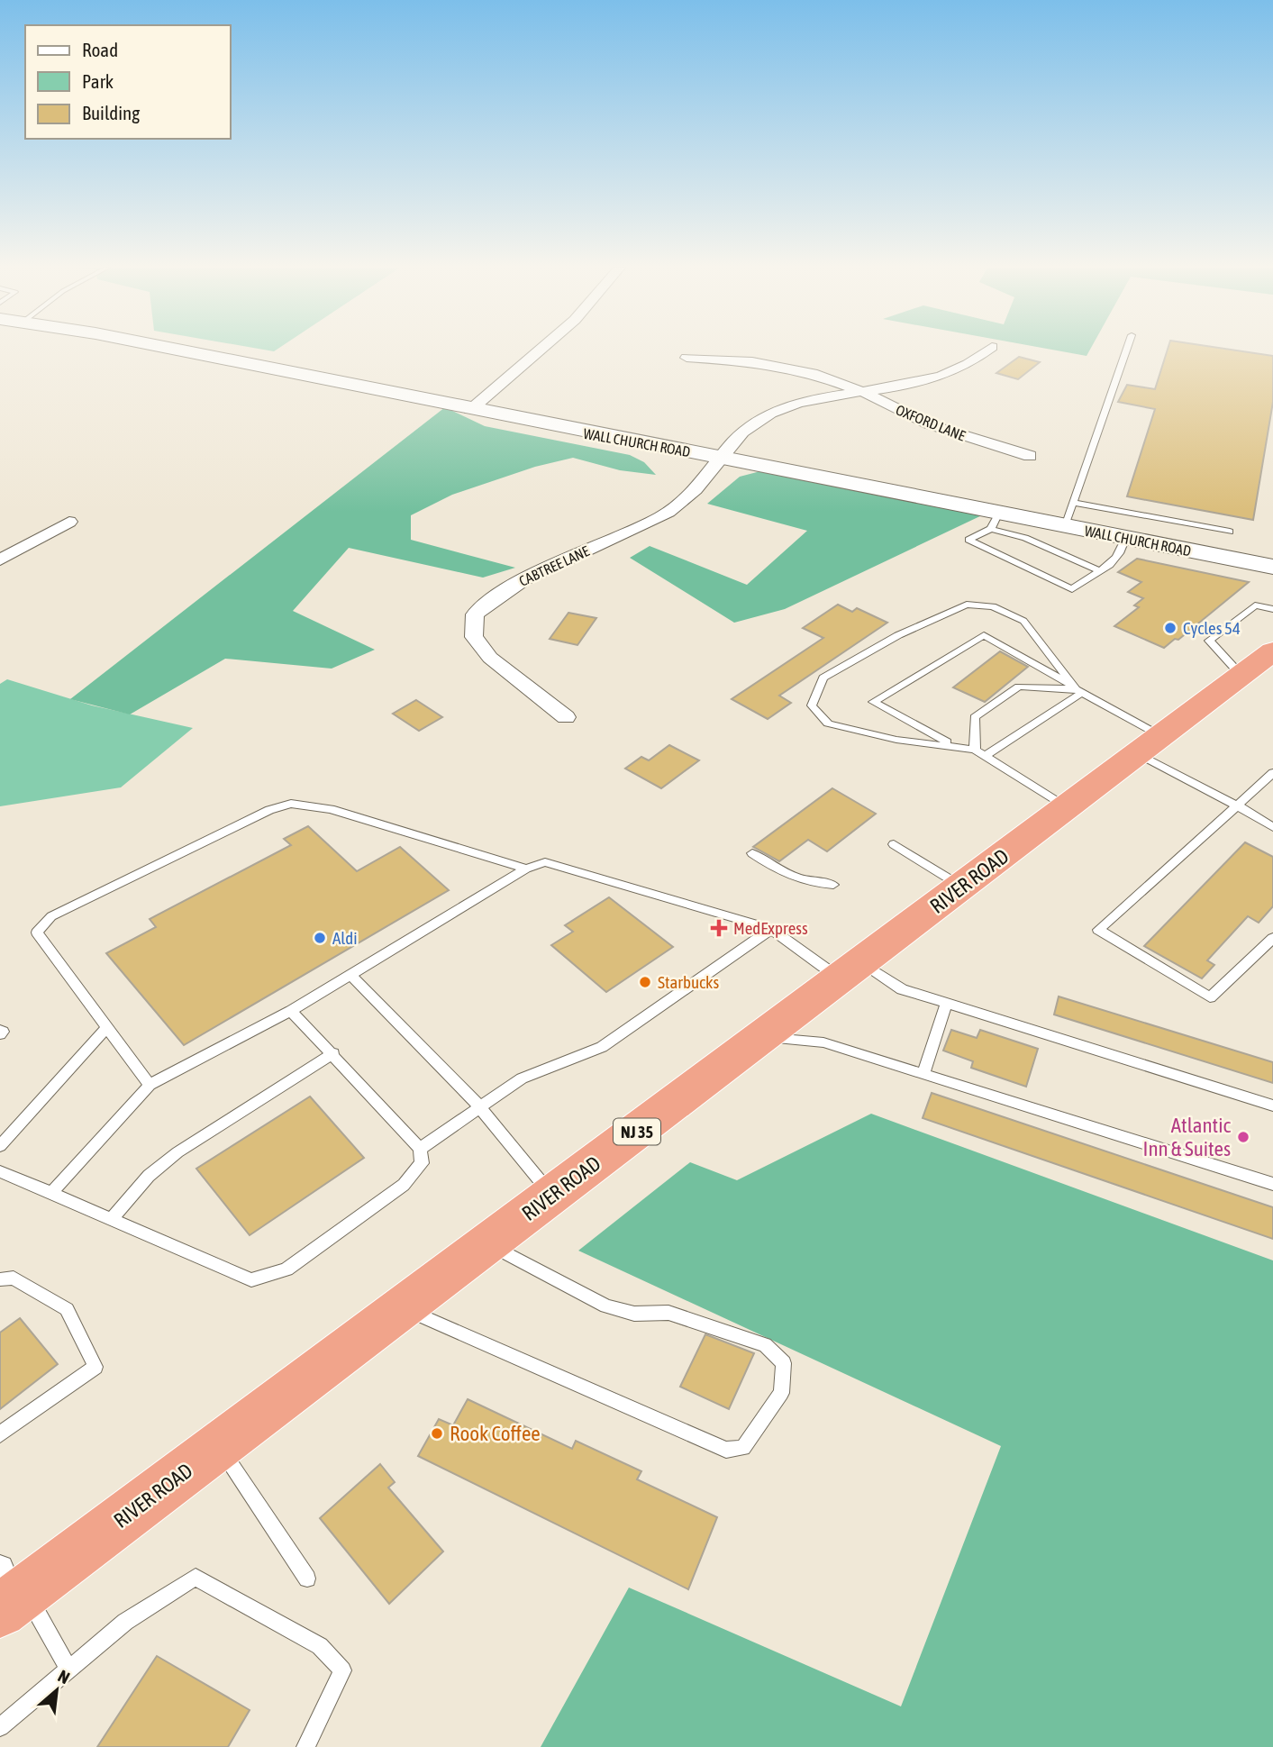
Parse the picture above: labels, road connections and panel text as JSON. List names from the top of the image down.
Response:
{
  "streets": {
    "highway": ["RIVER ROAD", "NJ 35"],
    "street": ["OXFORD LANE", "WALL CHURCH ROAD", "CABTREE LANE"]
  },
  "crossings": [
    ["WALL CHURCH ROAD", "CABTREE LANE"]
  ],
  "places": {
    "other": [
      "Cycles 54",
      "Aldi",
      "Starbucks",
      "Atlantic Inn & Suites",
      "Rook Coffee"
    ],
    "health": ["MedExpress"]
  },
  "legend": ["Road", "Park", "Building"],
  "north": "top right"
}
